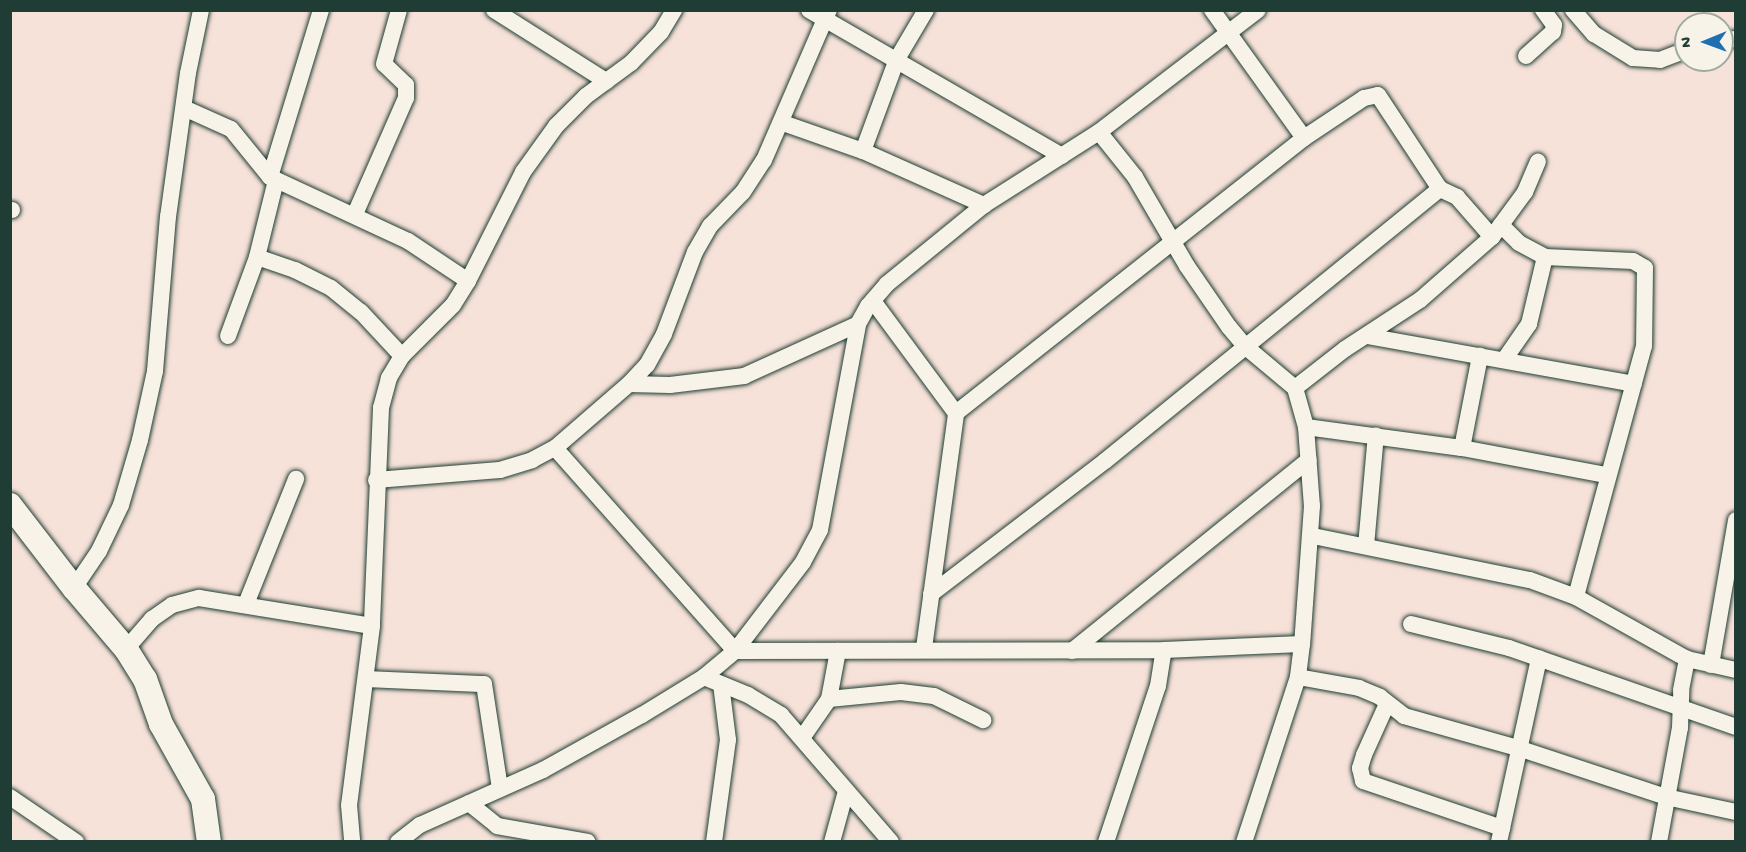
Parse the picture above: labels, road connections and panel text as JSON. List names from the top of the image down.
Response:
{
  "north": "left"
}
